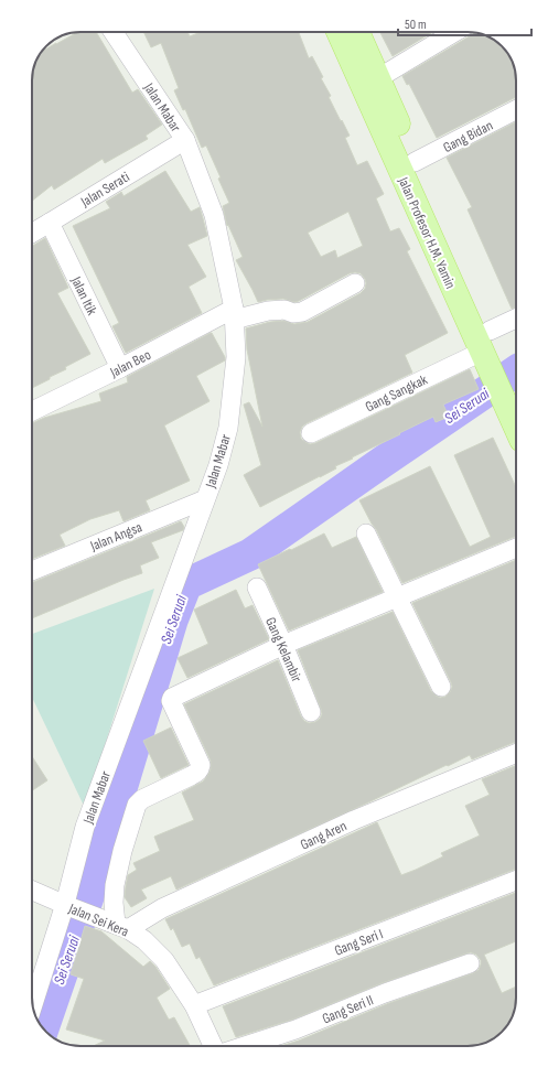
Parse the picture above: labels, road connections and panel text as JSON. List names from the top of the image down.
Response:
{
  "streets": {
    "main road": ["Jalan Profesor H.M. Yamin"],
    "street": [
      "Jalan Mabar",
      "Gang Bidan",
      "Jalan Serati",
      "Jalan Itik",
      "Jalan Beo",
      "Gang Sangkak",
      "Jalan Angsa",
      "Gang Kelambir",
      "Gang Aren",
      "Jalan Sei Kera",
      "Gang Seri I",
      "Gang Seri II"
    ]
  },
  "crossings": [
    ["Jalan Mabar", "Jalan Serati"],
    ["Jalan Mabar", "Jalan Beo"],
    ["Jalan Mabar", "Jalan Angsa"],
    ["Jalan Mabar", "Jalan Sei Kera"],
    ["Gang Bidan", "Jalan Profesor H.M. Yamin"],
    ["Jalan Serati", "Jalan Itik"],
    ["Jalan Profesor H.M. Yamin", "Gang Sangkak"],
    ["Jalan Itik", "Jalan Beo"],
    ["Gang Aren", "Jalan Sei Kera"],
    ["Jalan Sei Kera", "Gang Seri I"]
  ],
  "water": ["Sei Seruai"],
  "scale_bar": "50 m"
}
